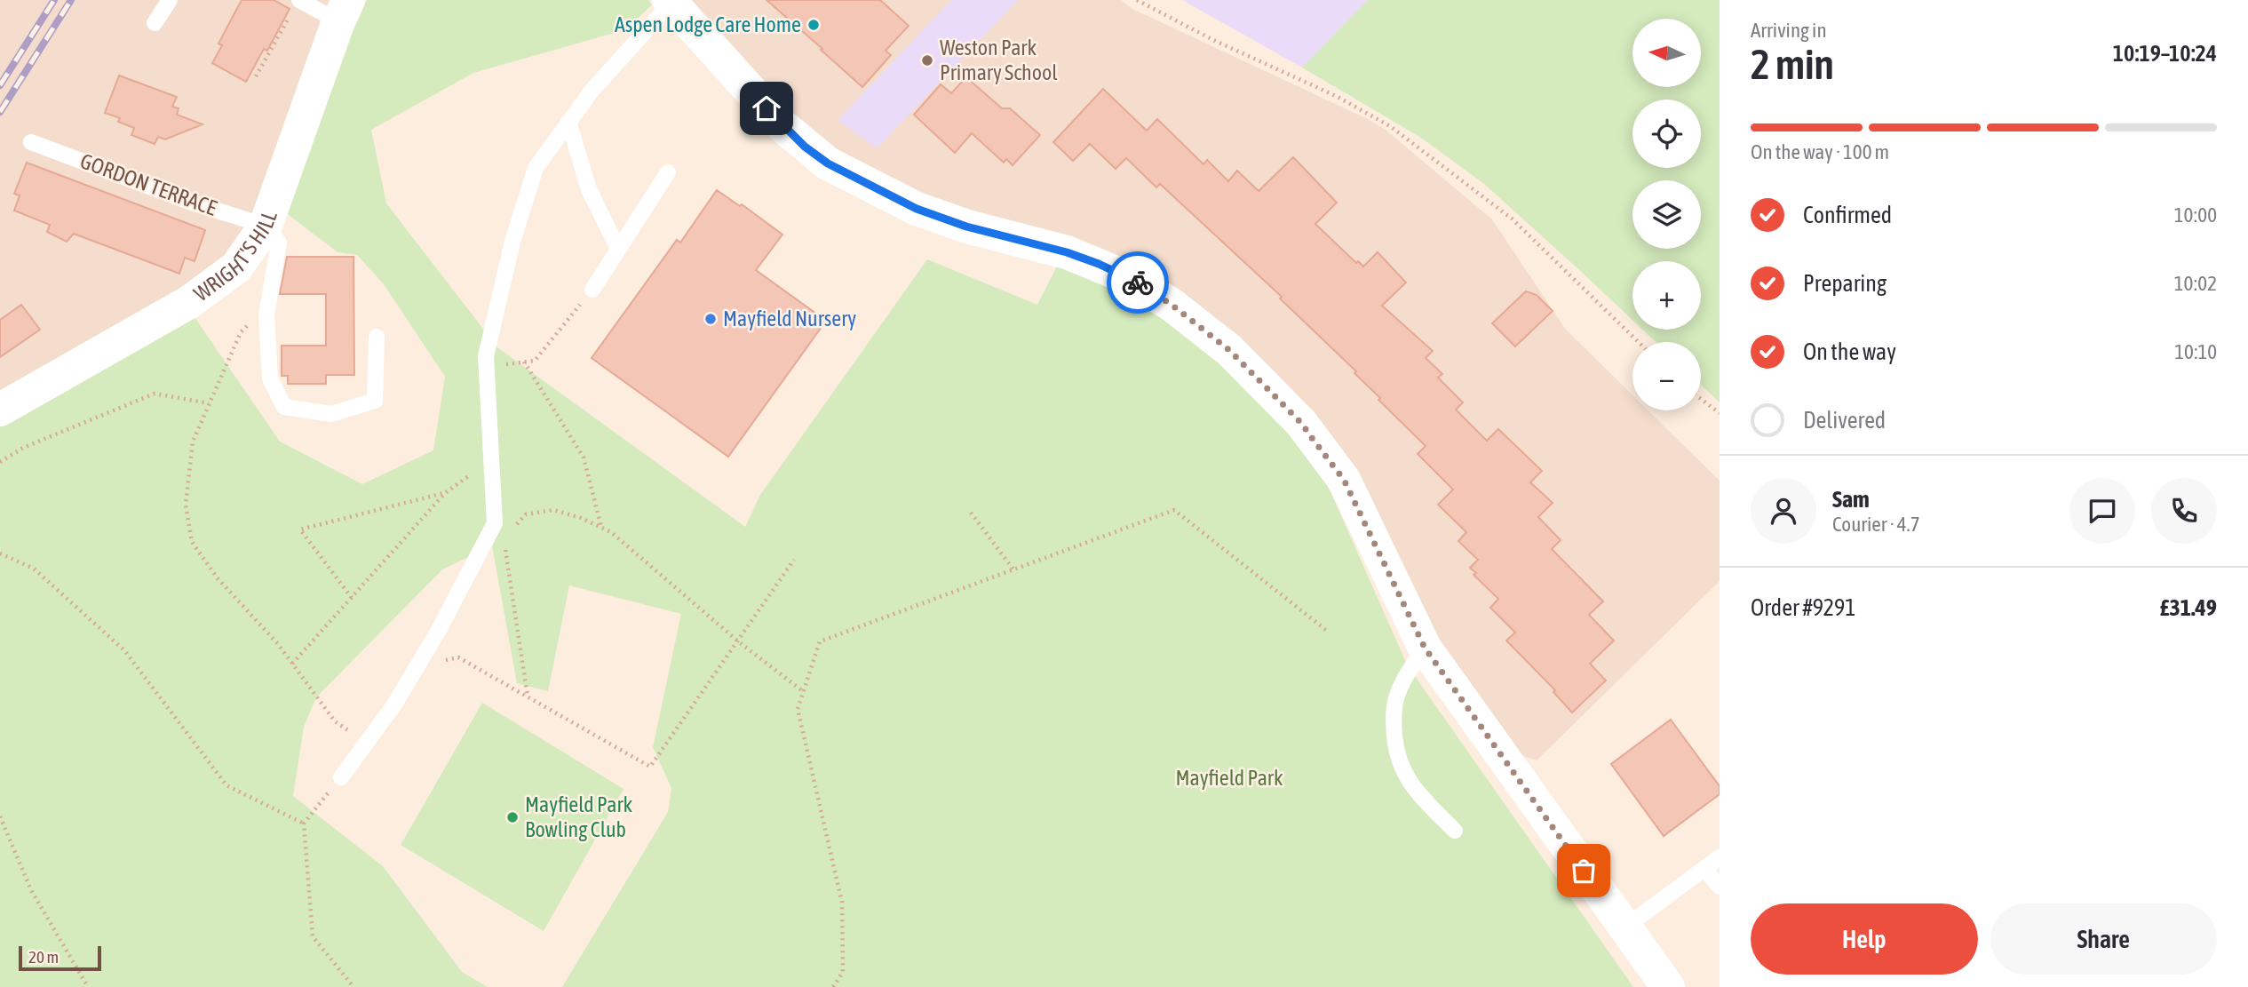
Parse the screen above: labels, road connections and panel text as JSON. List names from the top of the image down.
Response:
{
  "streets": {
    "street": ["WRIGHT'S HILL"],
    "lane": ["GORDON TERRACE"]
  },
  "crossings": [
    ["GORDON TERRACE", "WRIGHT'S HILL"]
  ],
  "parks": ["Mayfield Park"],
  "places": [
    "Aspen Lodge Care Home",
    "Weston Park Primary School",
    "Mayfield Nursery",
    "Mayfield Park Bowling Club"
  ],
  "scale_bar": "20 m",
  "north": "left",
  "page": {
    "heading": ["2 min", "Arriving in", "10:19–10:24"],
    "panel": [
      "Sam",
      "Courier · 4.7",
      "Order #9291",
      "£31.49"
    ],
    "map_buttons": ["+", "−"],
    "bar": "On the way · 100 m",
    "list": [
      ["Confirmed", "10:00"],
      ["Preparing", "10:02"],
      ["On the way", "10:10"],
      "Delivered"
    ],
    "buttons": ["Help", "Share"],
    "scale": "20 m"
  }
}
